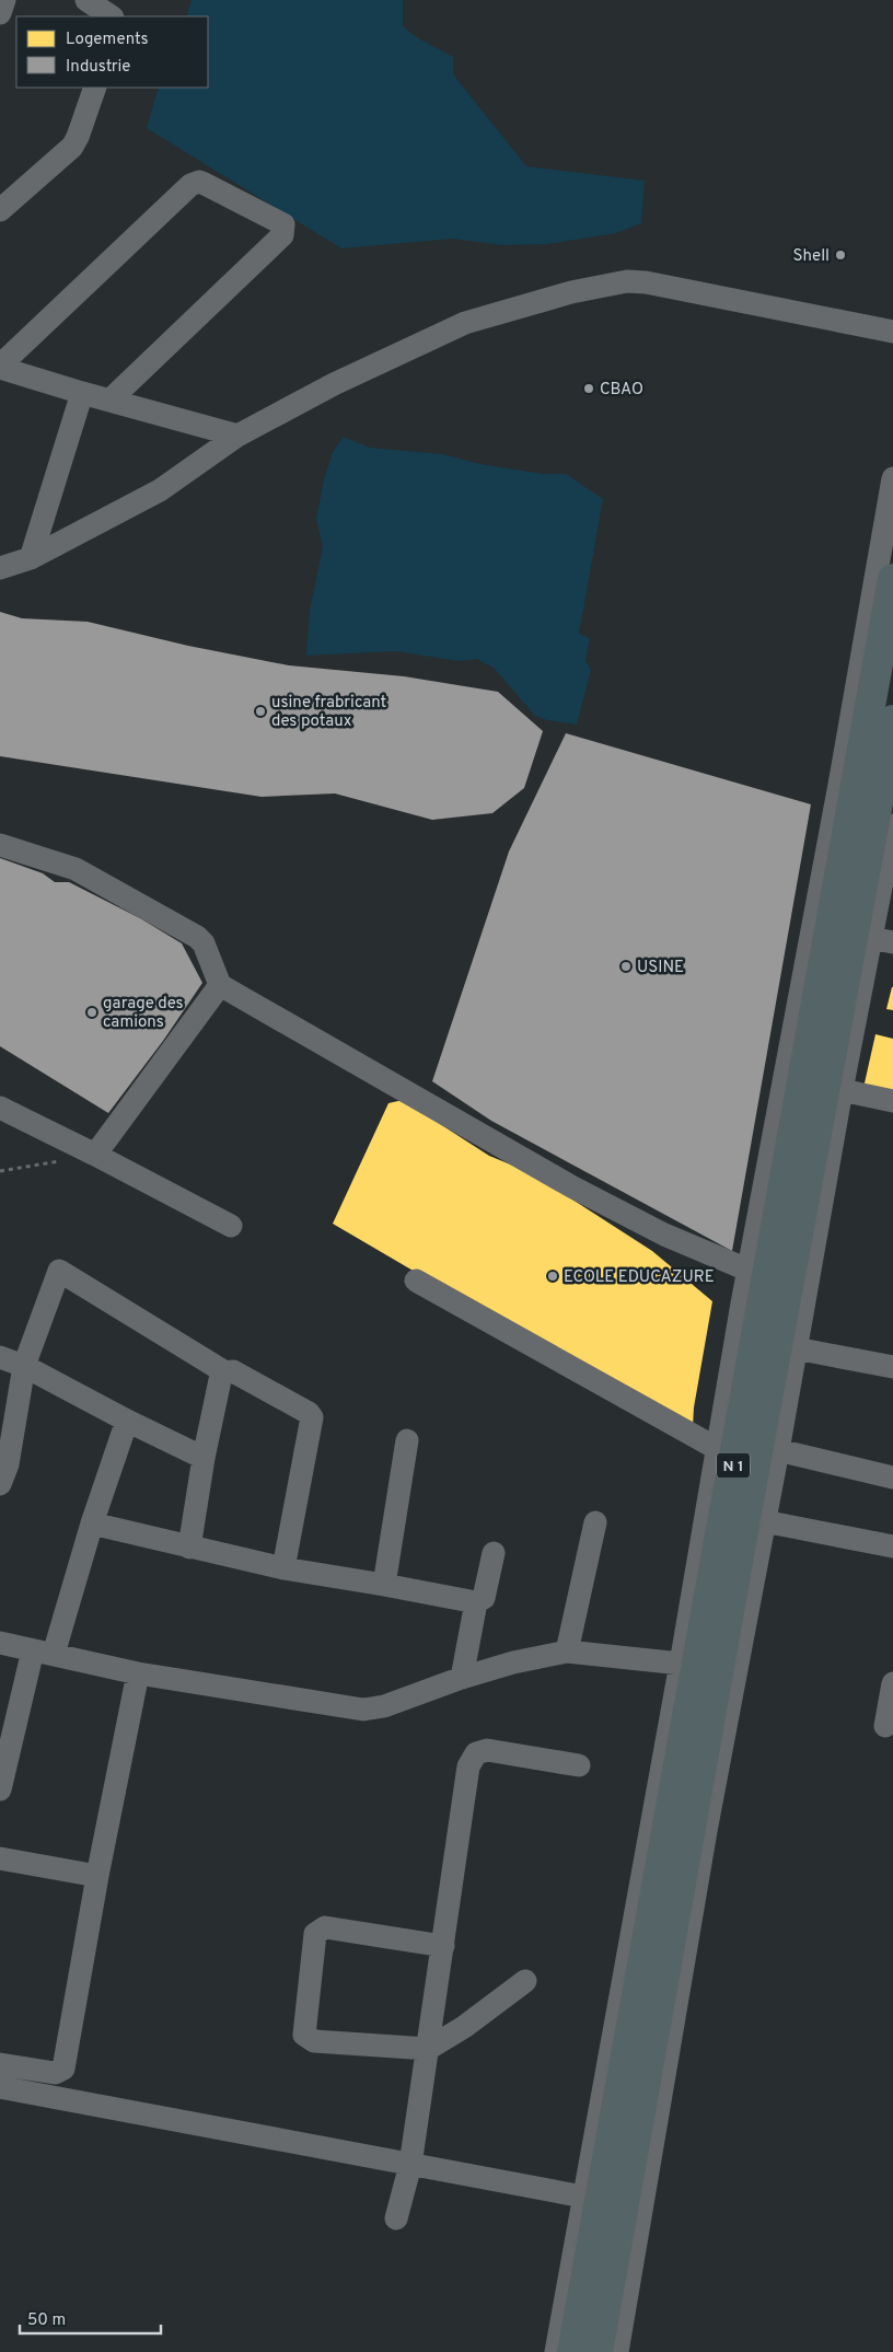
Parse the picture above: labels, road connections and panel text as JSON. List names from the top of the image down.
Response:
{
  "streets": {
    "highway": ["N 1"]
  },
  "places": [
    "Shell",
    "CBAO",
    "usine frabricant des potaux",
    "USINE",
    "garage des camions",
    "ECOLE EDUCAZURE"
  ],
  "legend": ["Logements", "Industrie"],
  "scale_bar": "50 m"
}
